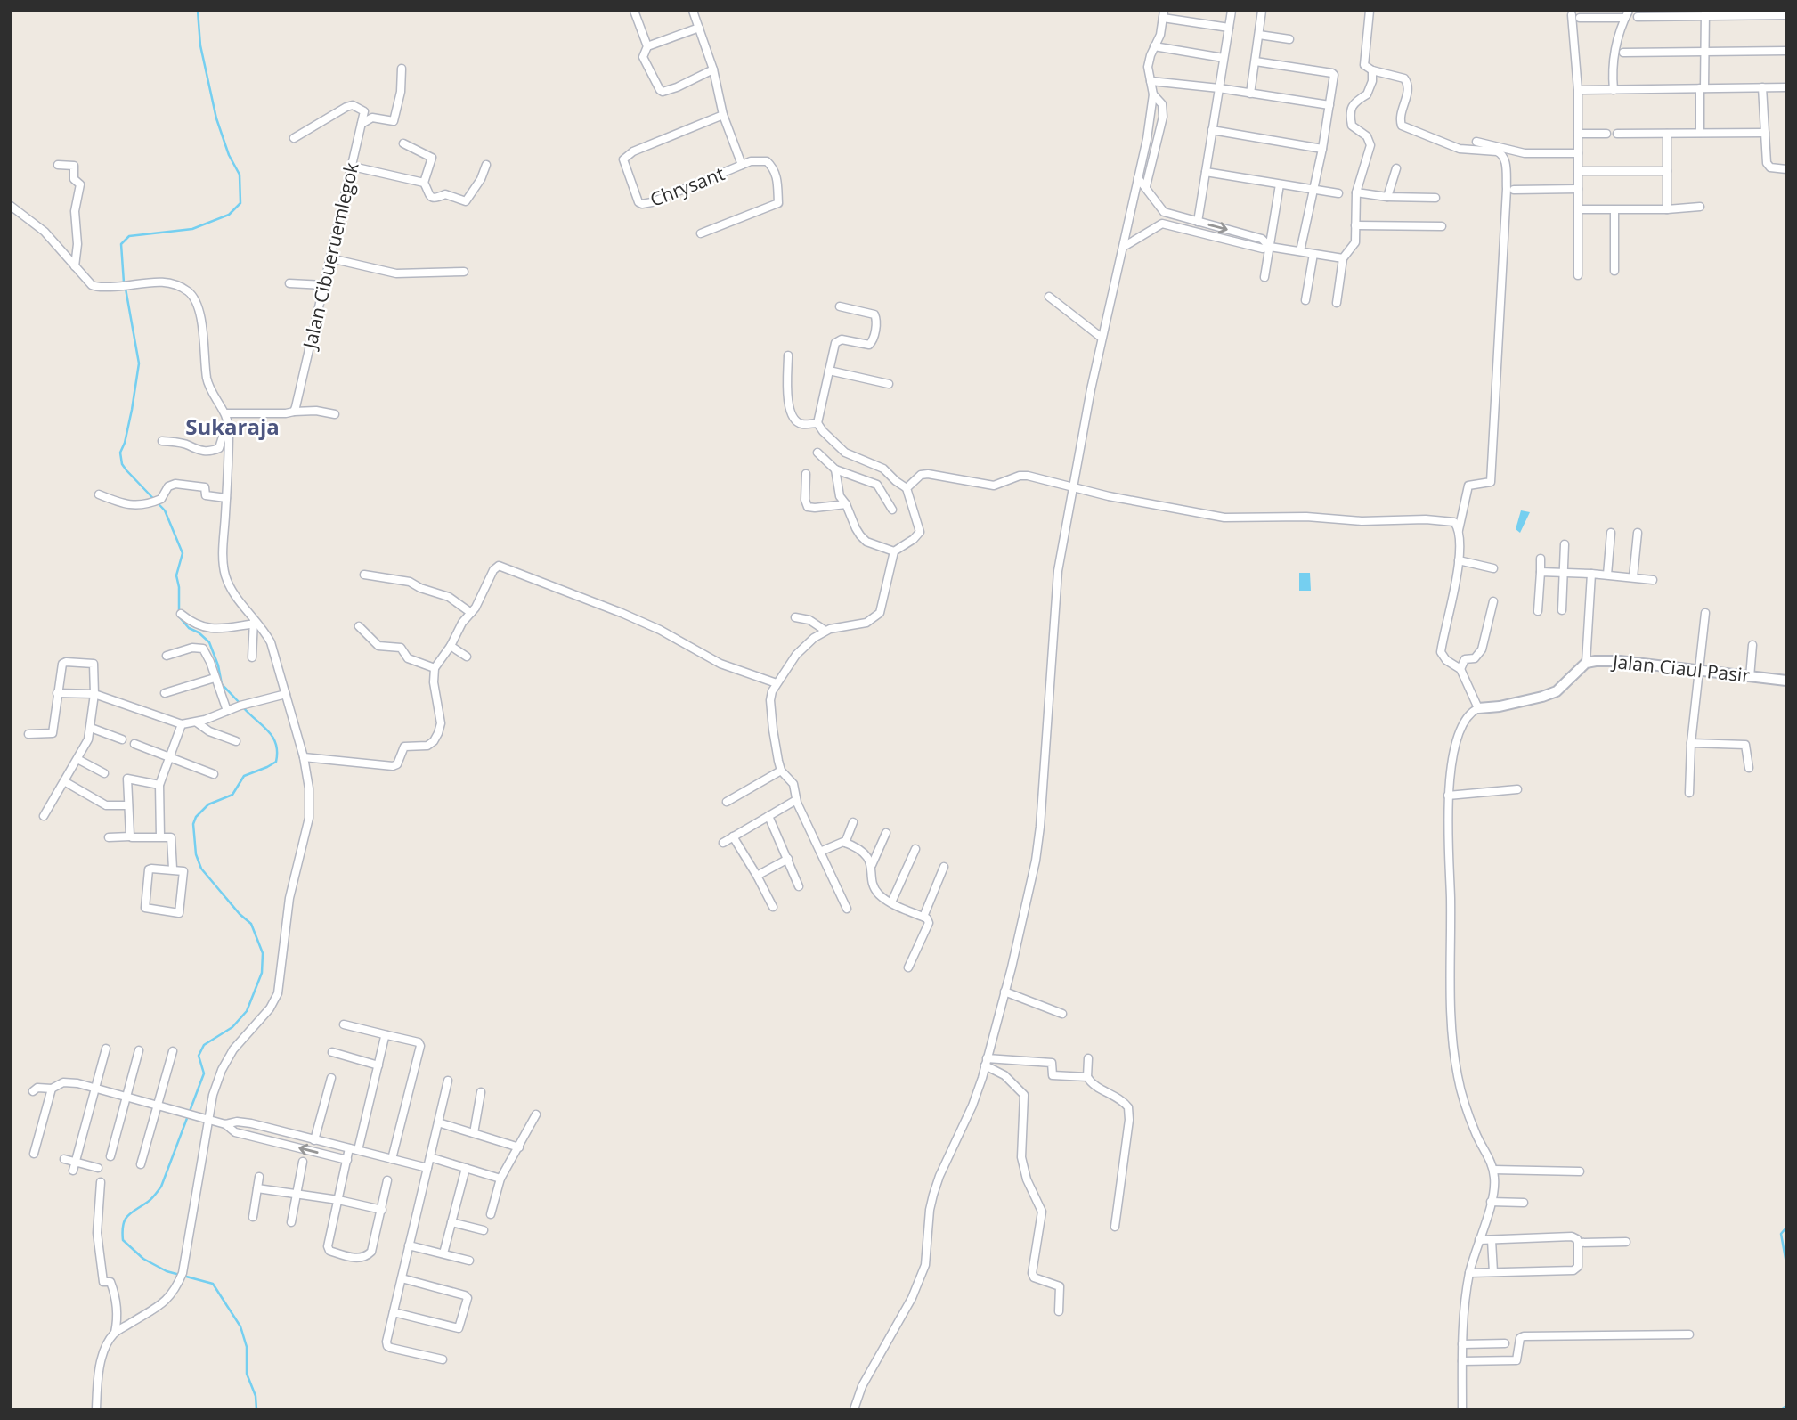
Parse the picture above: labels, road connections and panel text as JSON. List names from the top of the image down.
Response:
{
  "streets": {
    "street": ["Chrysant", "Jalan Cibueruemlegok", "Jalan Ciaul Pasir"]
  },
  "districts": ["Sukaraja"]
}
